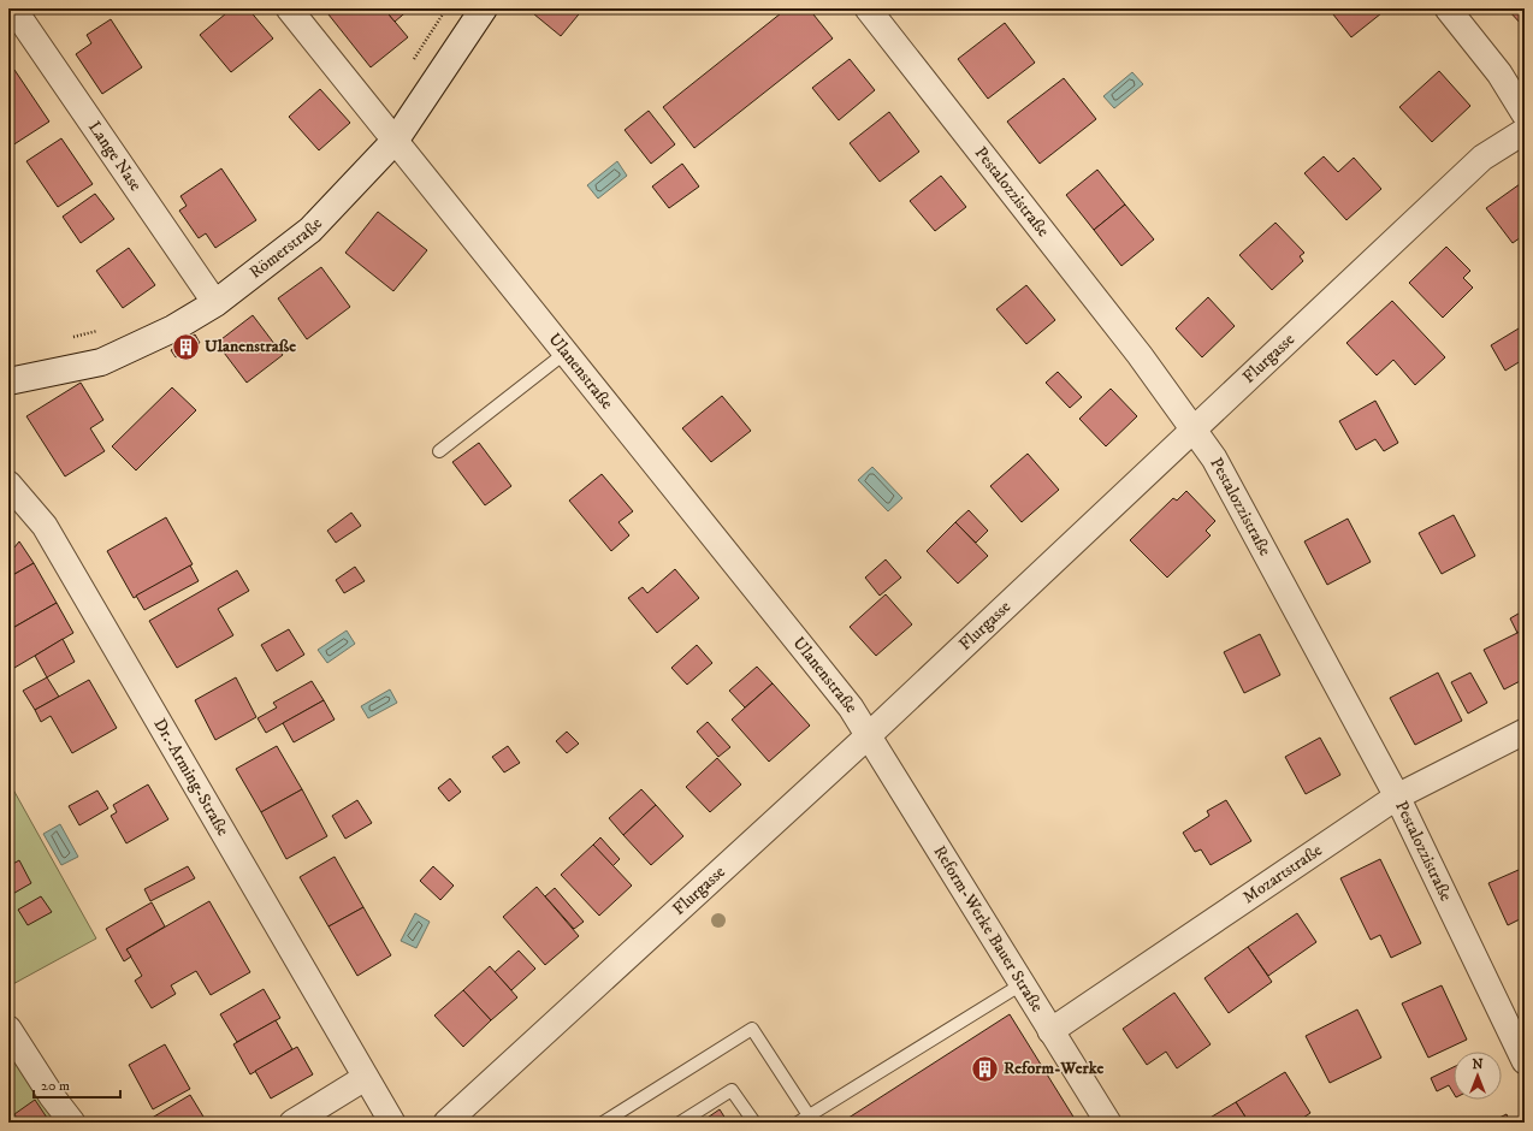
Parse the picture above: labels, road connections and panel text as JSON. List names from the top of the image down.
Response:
{
  "streets": {
    "main road": ["Römerstraße"],
    "street": [
      "Lange Nase",
      "Pestalozzistraße",
      "Flurgasse",
      "Ulanenstraße",
      "Dr.-Arming-Straße",
      "Mozartstraße",
      "Reform-Werke Bauer Straße"
    ]
  },
  "crossings": [
    ["Lange Nase", "Römerstraße"],
    ["Pestalozzistraße", "Flurgasse"],
    ["Pestalozzistraße", "Mozartstraße"],
    ["Römerstraße", "Ulanenstraße"],
    ["Flurgasse", "Ulanenstraße"],
    ["Flurgasse", "Reform-Werke Bauer Straße"],
    ["Ulanenstraße", "Reform-Werke Bauer Straße"],
    ["Mozartstraße", "Reform-Werke Bauer Straße"]
  ],
  "places": {
    "building": ["Ulanenstraße", "Reform-Werke"]
  },
  "scale_bar": "20 m",
  "north": "top"
}
